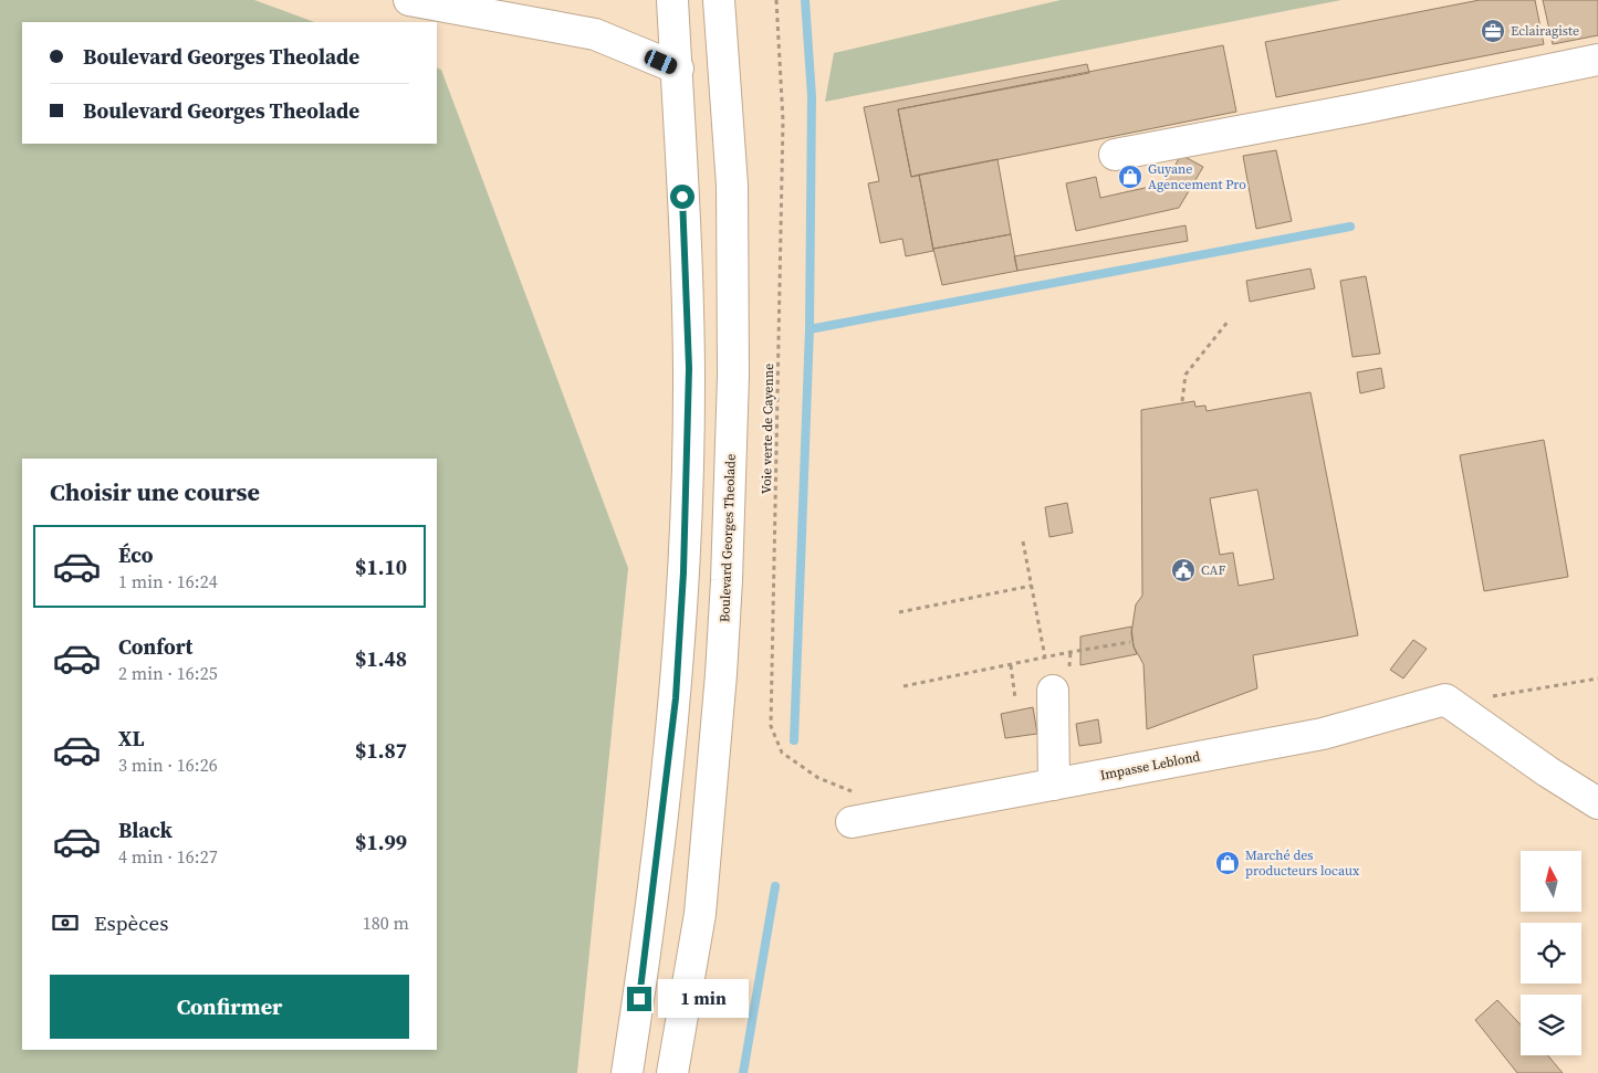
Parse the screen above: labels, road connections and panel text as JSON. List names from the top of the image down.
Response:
{
  "streets": {
    "main road": ["Boulevard Georges Theolade", "Impasse Leblond"],
    "path": ["Voie verte de Cayenne"]
  },
  "crossings": [
    ["Voie verte de Cayenne", "Impasse Leblond"]
  ],
  "places": {
    "office": ["Eclairagiste"],
    "shop": ["Guyane Agencement Pro", "Marché des producteurs locaux"],
    "public building": ["CAF"]
  },
  "north": "top",
  "page": {
    "banner": ["Boulevard Georges Theolade", "Boulevard Georges Theolade"],
    "heading": "Choisir une course",
    "list": [
      {
        "name": "Éco",
        "note": "1 min · 16:24",
        "value": "$1.10"
      },
      {
        "name": "Confort",
        "note": "2 min · 16:25",
        "value": "$1.48"
      },
      {
        "name": "XL",
        "note": "3 min · 16:26",
        "value": "$1.87"
      },
      {
        "name": "Black",
        "note": "4 min · 16:27",
        "value": "$1.99"
      }
    ],
    "pay": ["Espèces", "180 m"],
    "buttons": "Confirmer",
    "bubble": "1 min"
  }
}
